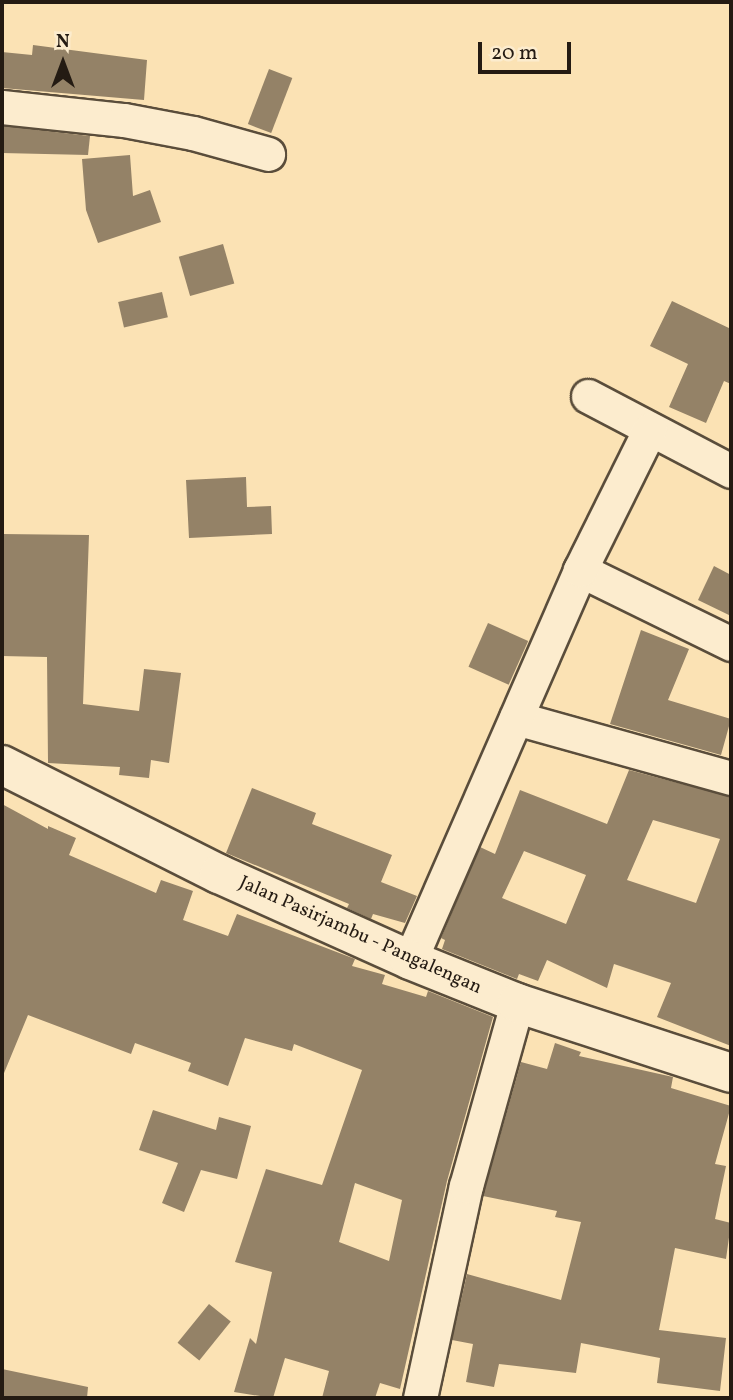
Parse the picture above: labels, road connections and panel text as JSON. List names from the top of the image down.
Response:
{
  "streets": {
    "main road": ["Jalan Pasirjambu - Pangalengan"]
  },
  "scale_bar": "20 m",
  "north": "top"
}
